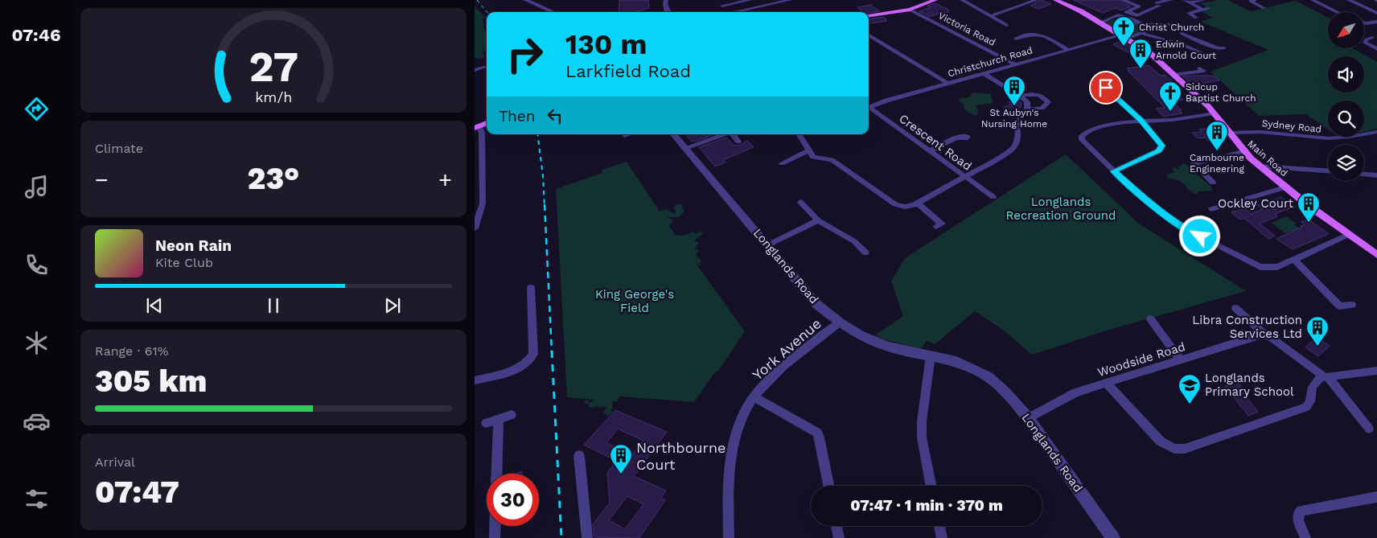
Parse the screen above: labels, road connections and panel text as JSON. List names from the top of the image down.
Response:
{
  "streets": {
    "main road": ["Main Road"],
    "street": [
      "Victoria Road",
      "Christchurch Road",
      "Sydney Road",
      "Crescent Road",
      "Longlands Road",
      "York Avenue",
      "Woodside Road"
    ]
  },
  "crossings": [
    ["Victoria Road", "Christchurch Road"],
    ["Christchurch Road", "Main Road"],
    ["Sydney Road", "Main Road"],
    ["Longlands Road", "York Avenue"],
    ["Longlands Road", "Woodside Road"]
  ],
  "parks": ["Longlands Recreation Ground", "King George's Field"],
  "places": {
    "church": ["Christ Church", "Sidcup Baptist Church"],
    "building": [
      "Edwin Arnold Court",
      "St Aubyn's Nursing Home",
      "Cambourne Engineering",
      "Ockley Court",
      "Libra Construction Services Ltd",
      "Northbourne Court"
    ],
    "school or university": ["Longlands Primary School"]
  },
  "north": "bottom left",
  "page": {
    "tabs": "07:46",
    "turn": ["130 m", "Larkfield Road"],
    "then": "Then",
    "tile": [
      "Climate",
      ["Range · 61%", "305 km"],
      ["Arrival", "07:47"]
    ],
    "heat": ["−", "23°", "+"],
    "song": ["Neon Rain", "Kite Club"],
    "limit": "30",
    "trip": "07:47 · 1 min · 370 m",
    "gauge": ["27", "km/h"]
  }
}
